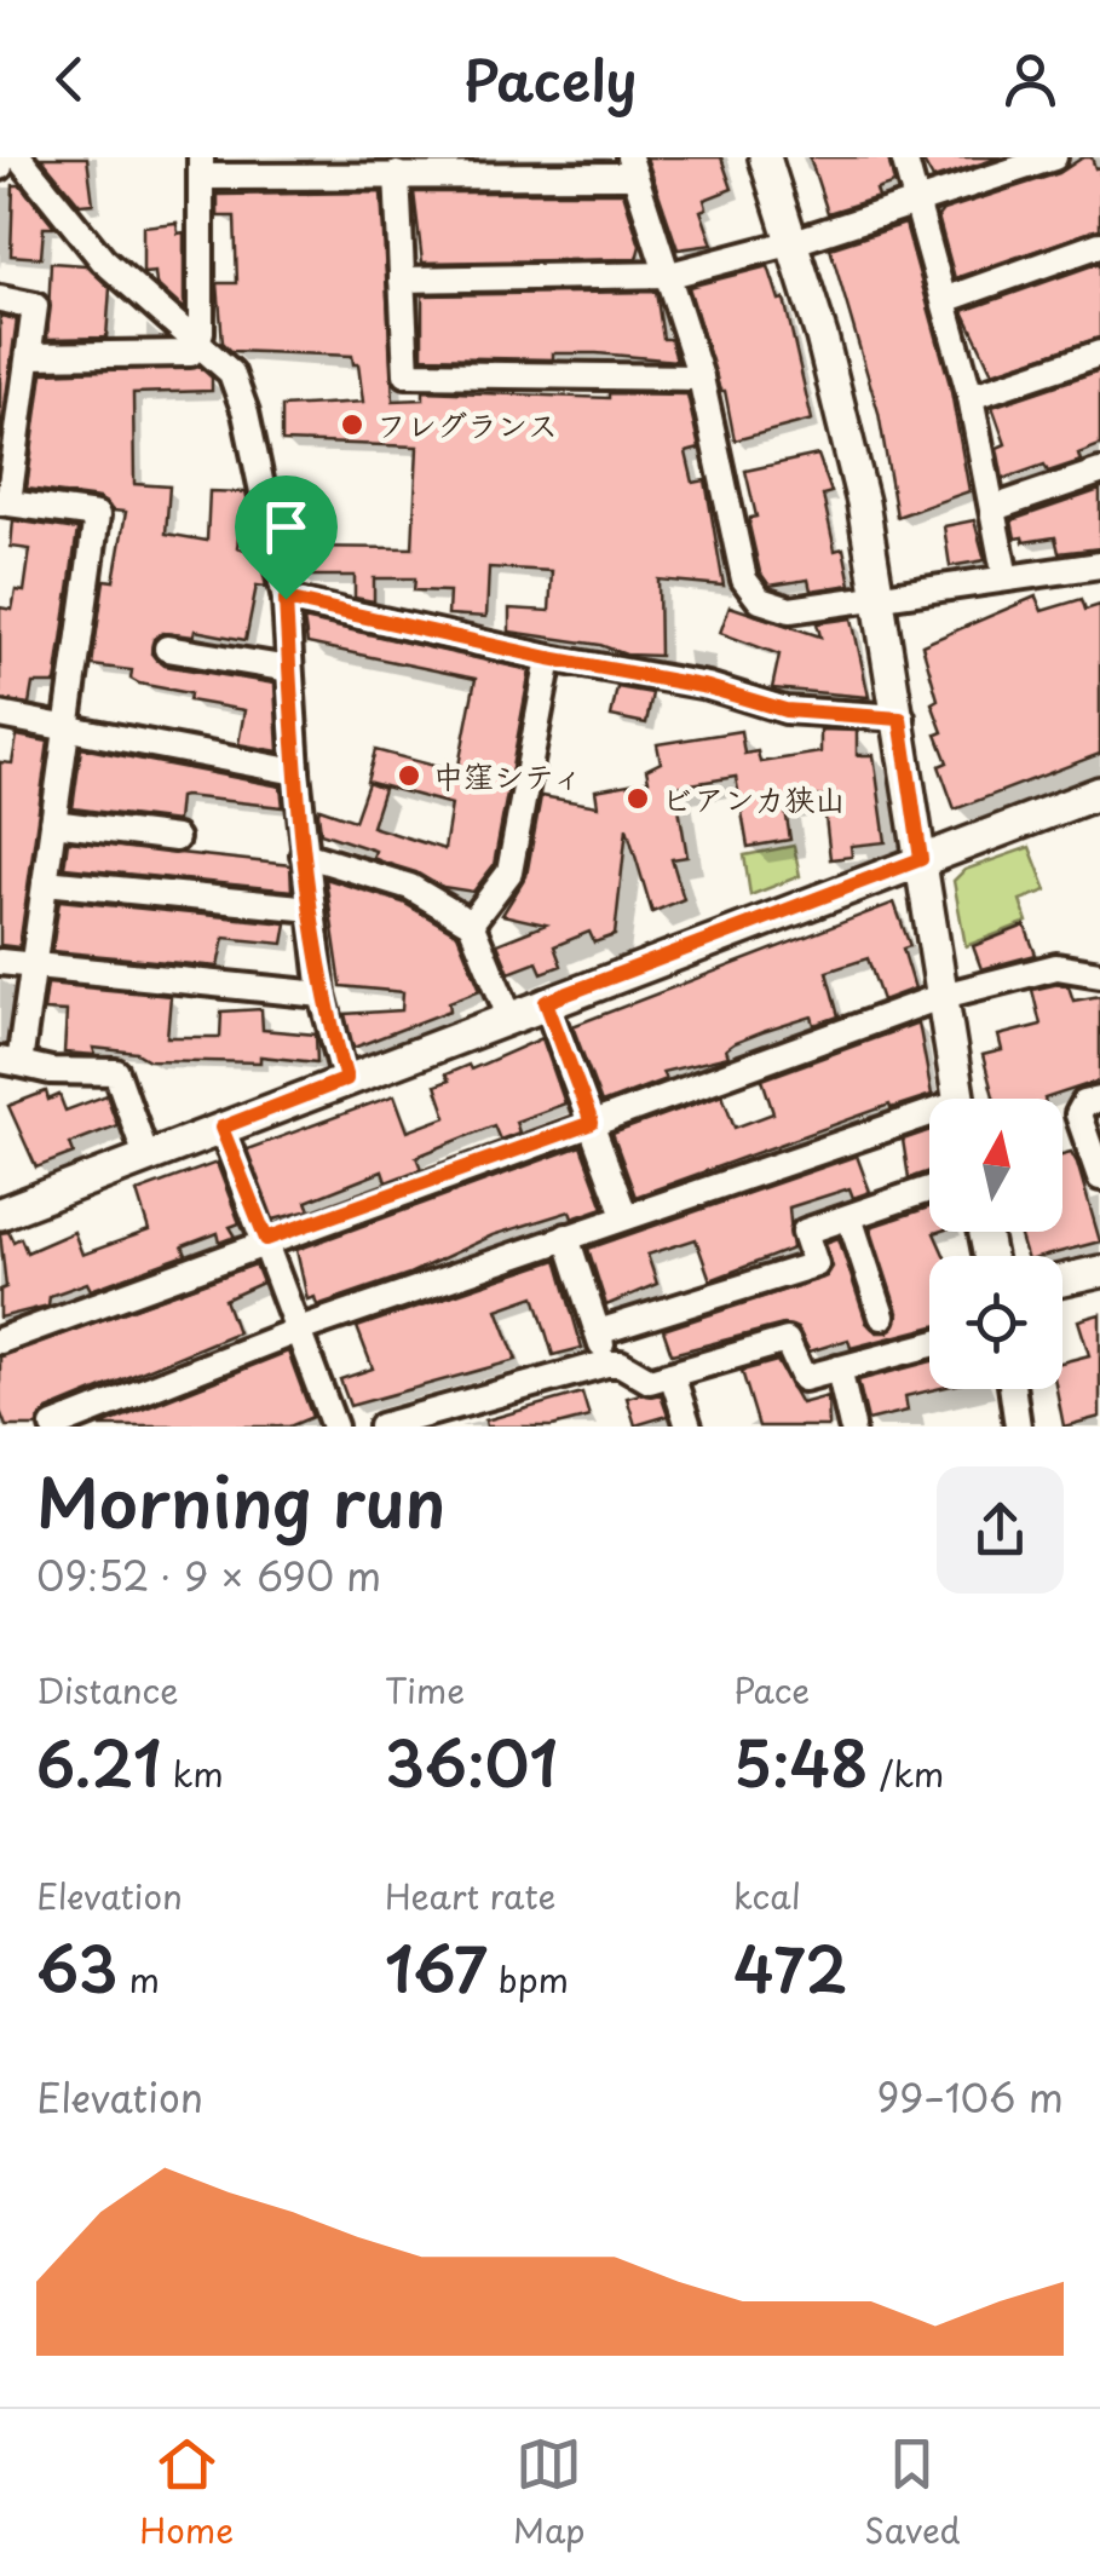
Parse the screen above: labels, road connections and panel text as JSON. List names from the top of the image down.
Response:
{
  "places": ["フレグランス", "中窪シティ", "ビアンカ狭山"],
  "north": "top",
  "page": {
    "header": "Pacely",
    "heading": ["Morning run", "09:52 · 9 × 690 m"],
    "stats": [
      ["Distance", "6.21 km"],
      ["Time", "36:01"],
      ["Pace", "5:48 /km"],
      ["Elevation", "63 m"],
      ["Heart rate", "167 bpm"],
      ["kcal", "472"]
    ],
    "chart": ["Elevation", "99–106 m"],
    "tabs": ["Home", "Map", "Saved"]
  }
}
